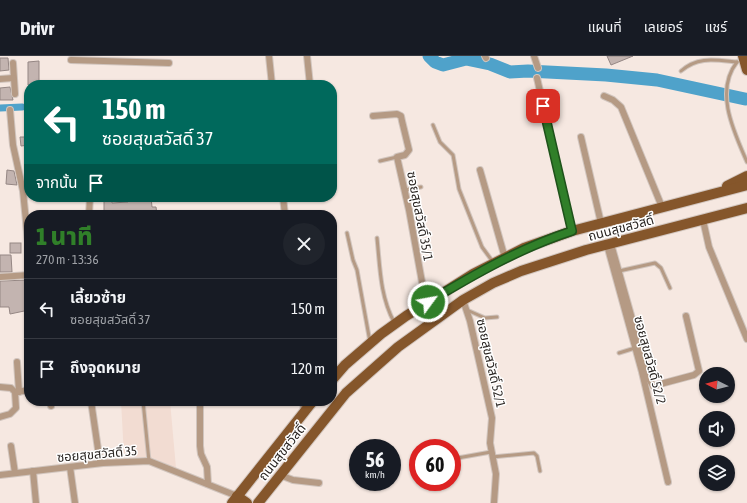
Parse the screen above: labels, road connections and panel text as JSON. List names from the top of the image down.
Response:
{
  "streets": {
    "main road": ["ถนนสุขสวัสดิ์"],
    "street": [
      "ซอยสุขสวัสดิ์ 35/1",
      "ซอยสุขสวัสดิ์ 52/2",
      "ซอยสุขสวัสดิ์ 52/1",
      "ซอยสุขสวัสดิ์ 35"
    ]
  },
  "crossings": [
    ["ซอยสุขสวัสดิ์ 35/1", "ถนนสุขสวัสดิ์"],
    ["ถนนสุขสวัสดิ์", "ซอยสุขสวัสดิ์ 52/2"],
    ["ถนนสุขสวัสดิ์", "ซอยสุขสวัสดิ์ 52/1"],
    ["ถนนสุขสวัสดิ์", "ซอยสุขสวัสดิ์ 35"]
  ],
  "north": "left",
  "page": {
    "header": "Drivr",
    "nav": ["แผนที่", "เลเยอร์", "แชร์"],
    "turn": ["150 m", "ซอยสุขสวัสดิ์ 37"],
    "then": "จากนั้น",
    "heading": ["1 นาที", "270 m · 13:36"],
    "list": [
      {
        "name": "เลี้ยวซ้าย",
        "note": "ซอยสุขสวัสดิ์ 37",
        "value": "150 m"
      },
      {
        "name": "ถึงจุดหมาย",
        "value": "120 m"
      }
    ],
    "speed": "56 km/h",
    "limit": "60"
  }
}
